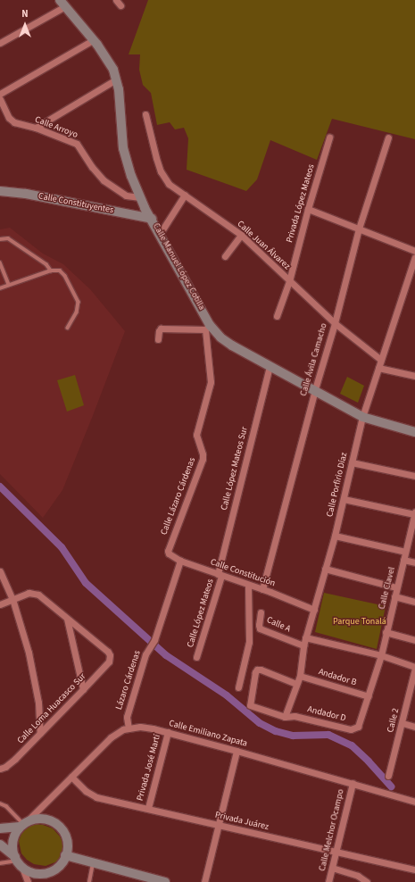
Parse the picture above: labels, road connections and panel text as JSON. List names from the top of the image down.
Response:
{
  "streets": {
    "street": [
      "Calle Arroyo",
      "Calle Constituyentes",
      "Privada López Mateos",
      "Calle Juan Álvarez",
      "Calle Manuel López Cotilla",
      "Calle Ávila Camacho",
      "Calle López Mateos Sur",
      "Calle Porfirio Díaz",
      "Calle Lázaro Cárdenas",
      "Calle Constitución",
      "Calle Clavel",
      "Calle López Mateos",
      "Calle A",
      "Andador B",
      "Lázaro Cárdenas",
      "Calle Loma Huacasco Sur",
      "Andador D",
      "Calle 2",
      "Calle Emiliano Zapata",
      "Privada José Martí",
      "Privada Juárez",
      "Calle Melchor Ocampo"
    ]
  },
  "crossings": [
    ["Calle Arroyo", "Calle Manuel López Cotilla"],
    ["Calle Constituyentes", "Calle Manuel López Cotilla"],
    ["Privada López Mateos", "Calle Juan Álvarez"],
    ["Calle Juan Álvarez", "Calle Ávila Camacho"],
    ["Calle Juan Álvarez", "Calle Porfirio Díaz"],
    ["Calle Manuel López Cotilla", "Calle Ávila Camacho"],
    ["Calle Manuel López Cotilla", "Calle López Mateos Sur"],
    ["Calle Manuel López Cotilla", "Calle Porfirio Díaz"],
    ["Calle Manuel López Cotilla", "Calle Lázaro Cárdenas"],
    ["Calle Ávila Camacho", "Calle Constitución"],
    ["Calle López Mateos Sur", "Calle Constitución"],
    ["Calle López Mateos Sur", "Calle López Mateos"],
    ["Calle Porfirio Díaz", "Calle Constitución"],
    ["Calle Porfirio Díaz", "Calle A"],
    ["Calle Porfirio Díaz", "Andador B"],
    ["Calle Porfirio Díaz", "Andador D"],
    ["Calle Lázaro Cárdenas", "Calle Constitución"],
    ["Calle Constitución", "Calle López Mateos"],
    ["Calle Constitución", "Lázaro Cárdenas"],
    ["Calle Clavel", "Andador B"],
    ["Calle Clavel", "Andador D"],
    ["Lázaro Cárdenas", "Calle Emiliano Zapata"],
    ["Calle Emiliano Zapata", "Privada José Martí"],
    ["Calle Emiliano Zapata", "Privada Juárez"],
    ["Calle Emiliano Zapata", "Calle Melchor Ocampo"],
    ["Privada José Martí", "Privada Juárez"],
    ["Privada Juárez", "Calle Melchor Ocampo"]
  ],
  "parks": ["Parque Tonalá"],
  "north": "top"
}
